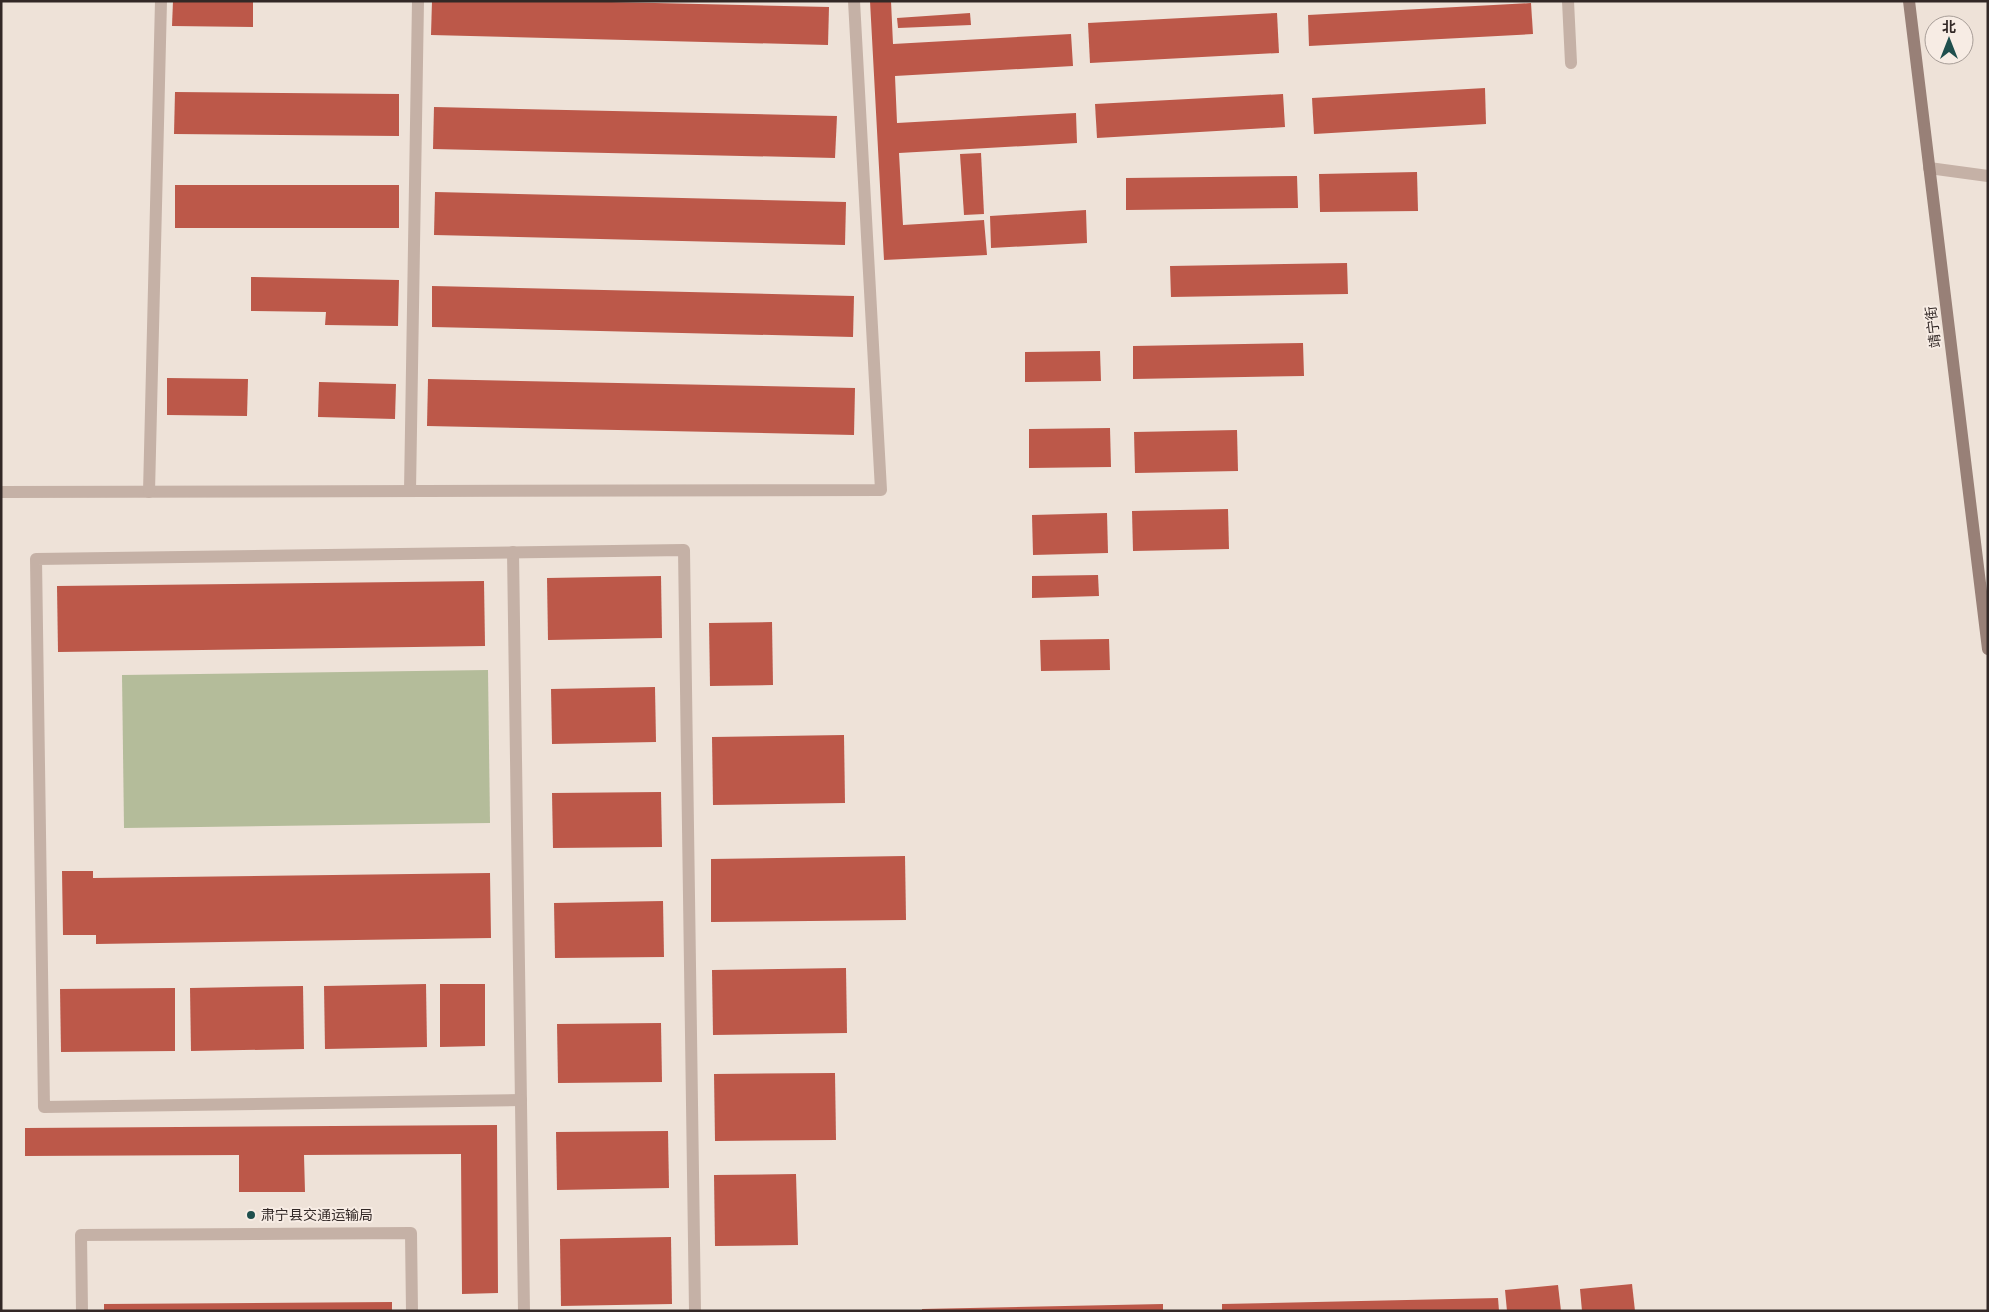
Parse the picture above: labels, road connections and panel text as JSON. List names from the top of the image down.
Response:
{
  "streets": {
    "main road": ["靖宁街"]
  },
  "places": ["肃宁县交通运输局"],
  "north": "top"
}
